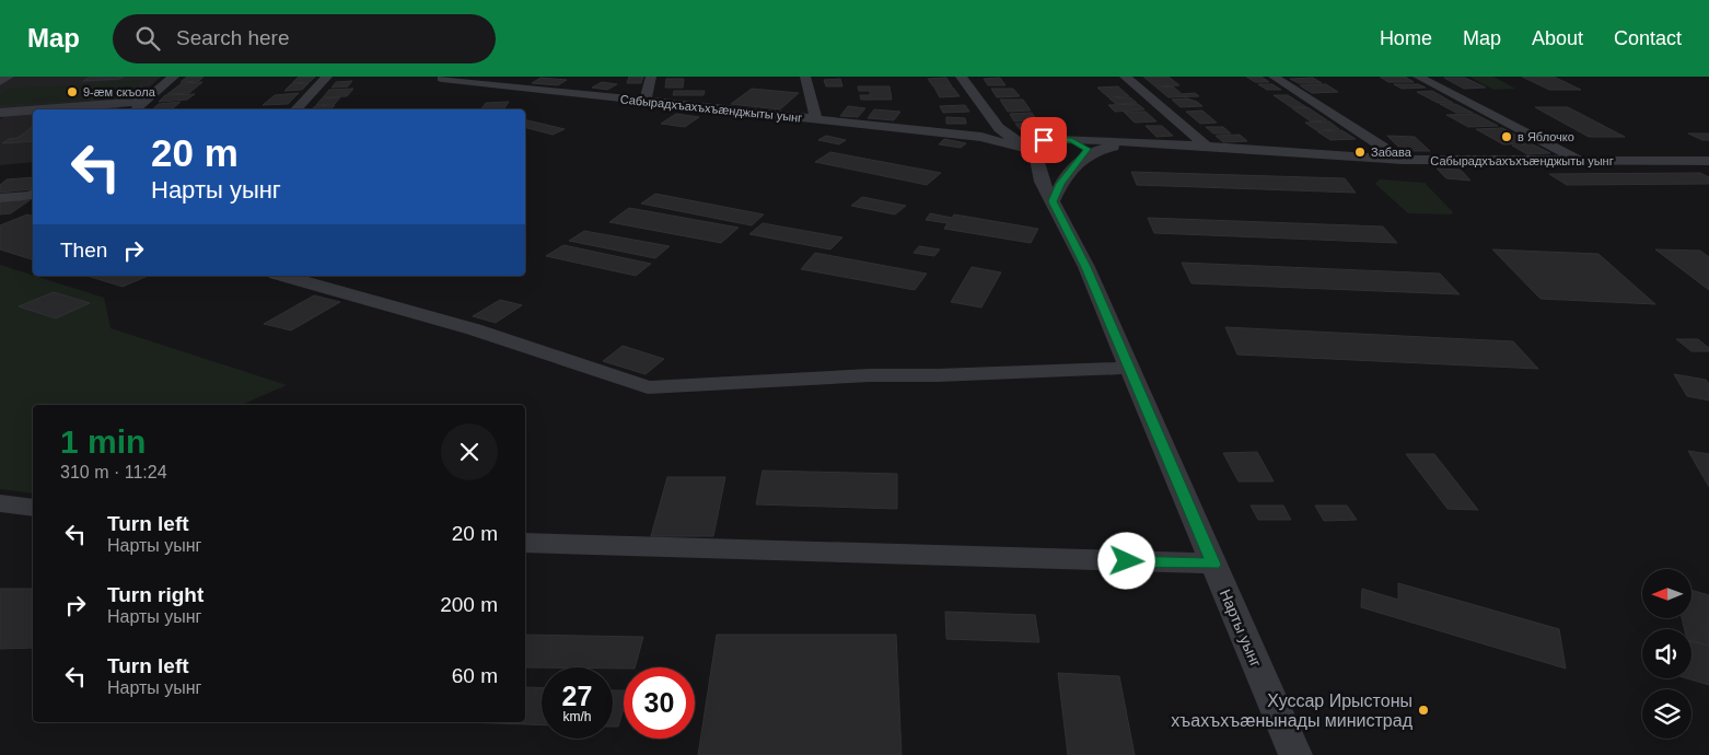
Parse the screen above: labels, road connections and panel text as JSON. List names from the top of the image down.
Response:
{
  "streets": {
    "street": ["Сабырадхъахъхъæнджыты уынг", "Нарты уынг"]
  },
  "places": [
    "9-æм скъола",
    "в Яблочко",
    "Забава",
    "Хуссар Ирыстоны хъахъхъæнынады министрад"
  ],
  "north": "left",
  "page": {
    "header": "Map",
    "search": "Search here",
    "nav": [
      "Home",
      "Map",
      "About",
      "Contact"
    ],
    "turn": ["20 m", "Нарты уынг"],
    "then": "Then",
    "heading": ["1 min", "310 m · 11:24"],
    "list": [
      {
        "name": "Turn left",
        "note": "Нарты уынг",
        "value": "20 m"
      },
      {
        "name": "Turn right",
        "note": "Нарты уынг",
        "value": "200 m"
      },
      {
        "name": "Turn left",
        "note": "Нарты уынг",
        "value": "60 m"
      }
    ],
    "speed": "27 km/h",
    "limit": "30"
  }
}
